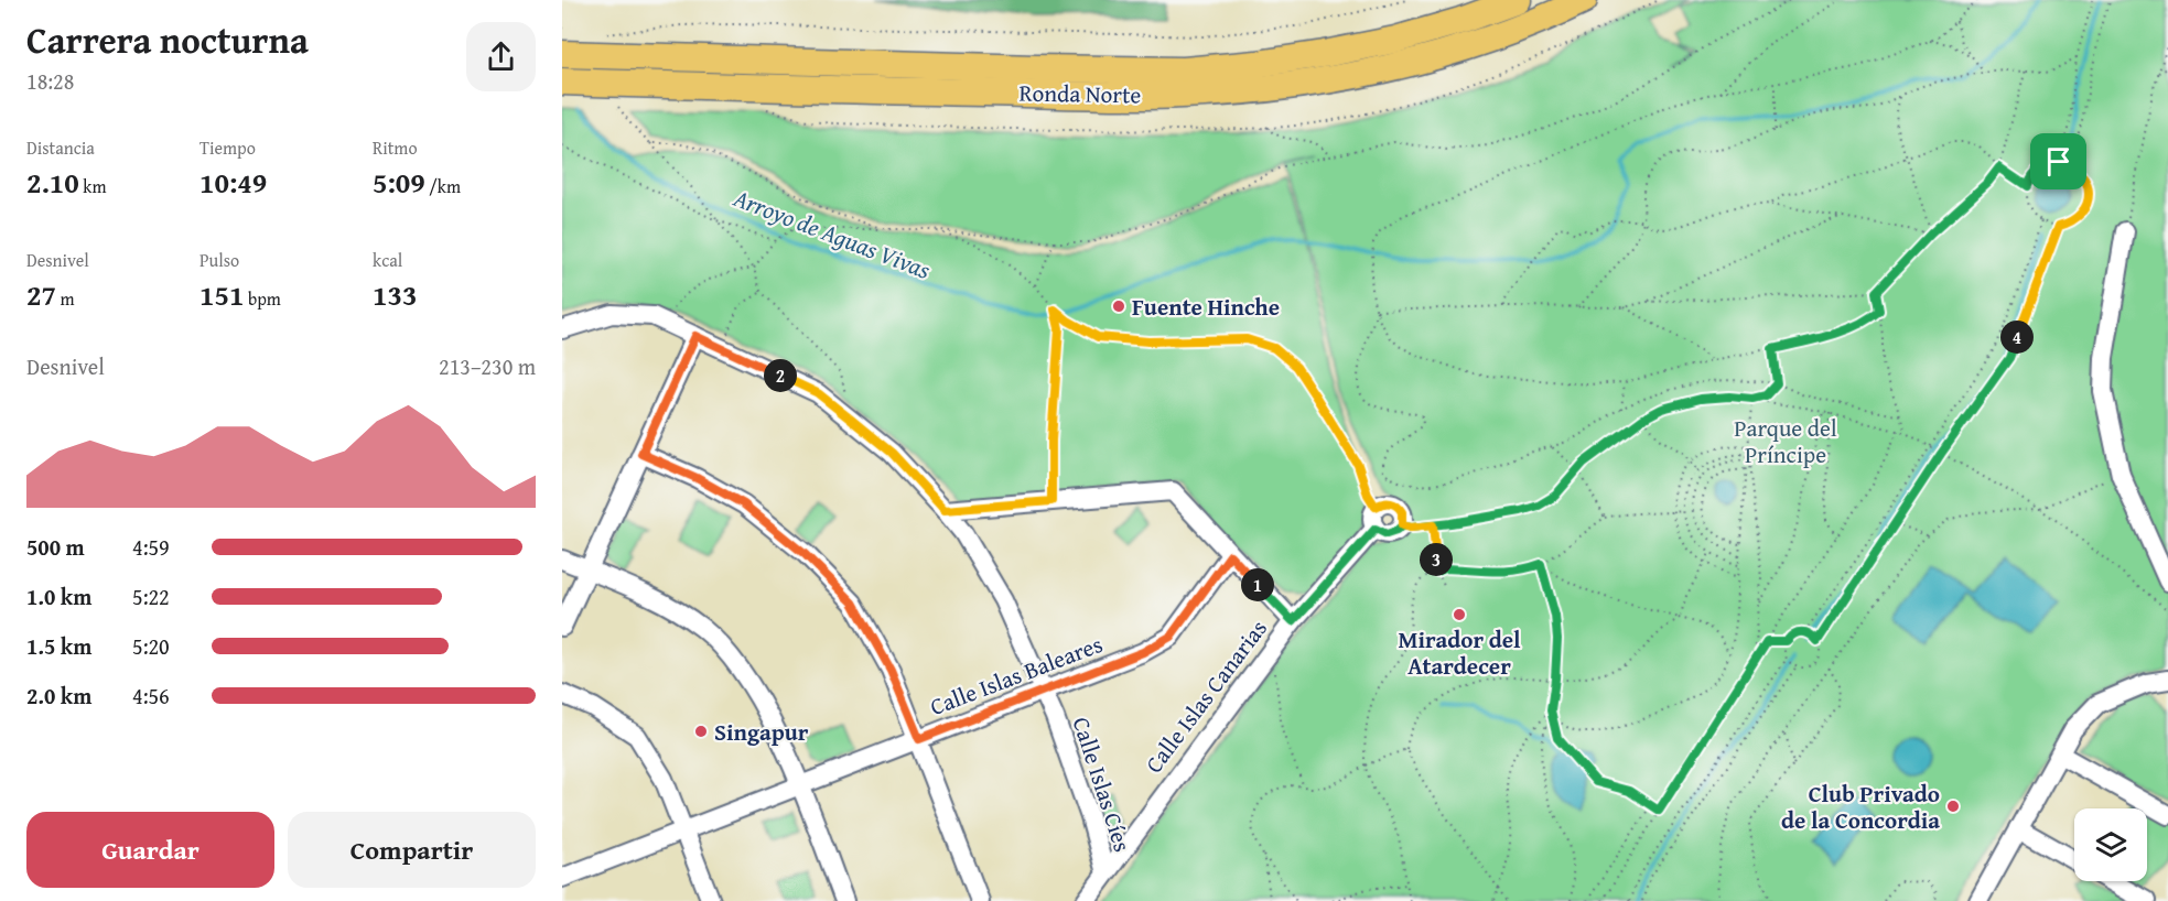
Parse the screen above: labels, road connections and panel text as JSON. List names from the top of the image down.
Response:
{
  "streets": {
    "highway": ["Ronda Norte"],
    "street": ["Calle Islas Baleares", "Calle Islas Canarias", "Calle Islas Cíes"]
  },
  "crossings": [
    ["Calle Islas Baleares", "Calle Islas Cíes"],
    ["Calle Islas Canarias", "Calle Islas Cíes"]
  ],
  "water": ["Arroyo de Aguas Vivas"],
  "parks": ["Parque del Príncipe"],
  "places": [
    "Fuente Hinche",
    "Mirador del Atardecer",
    "Singapur",
    "Club Privado de la Concordia"
  ],
  "page": {
    "heading": ["Carrera nocturna", "18:28"],
    "stats": [
      ["Distancia", "2.10 km"],
      ["Tiempo", "10:49"],
      ["Ritmo", "5:09 /km"],
      ["Desnivel", "27 m"],
      ["Pulso", "151 bpm"],
      ["kcal", "133"]
    ],
    "pins": [
      "4",
      "2",
      "3",
      "1"
    ],
    "chart": ["Desnivel", "213–230 m"],
    "list": [
      {
        "name": "500 m",
        "note": "4:59"
      },
      {
        "name": "1.0 km",
        "note": "5:22"
      },
      {
        "name": "1.5 km",
        "note": "5:20"
      },
      {
        "name": "2.0 km",
        "note": "4:56"
      }
    ],
    "buttons": ["Guardar", "Compartir"]
  }
}
